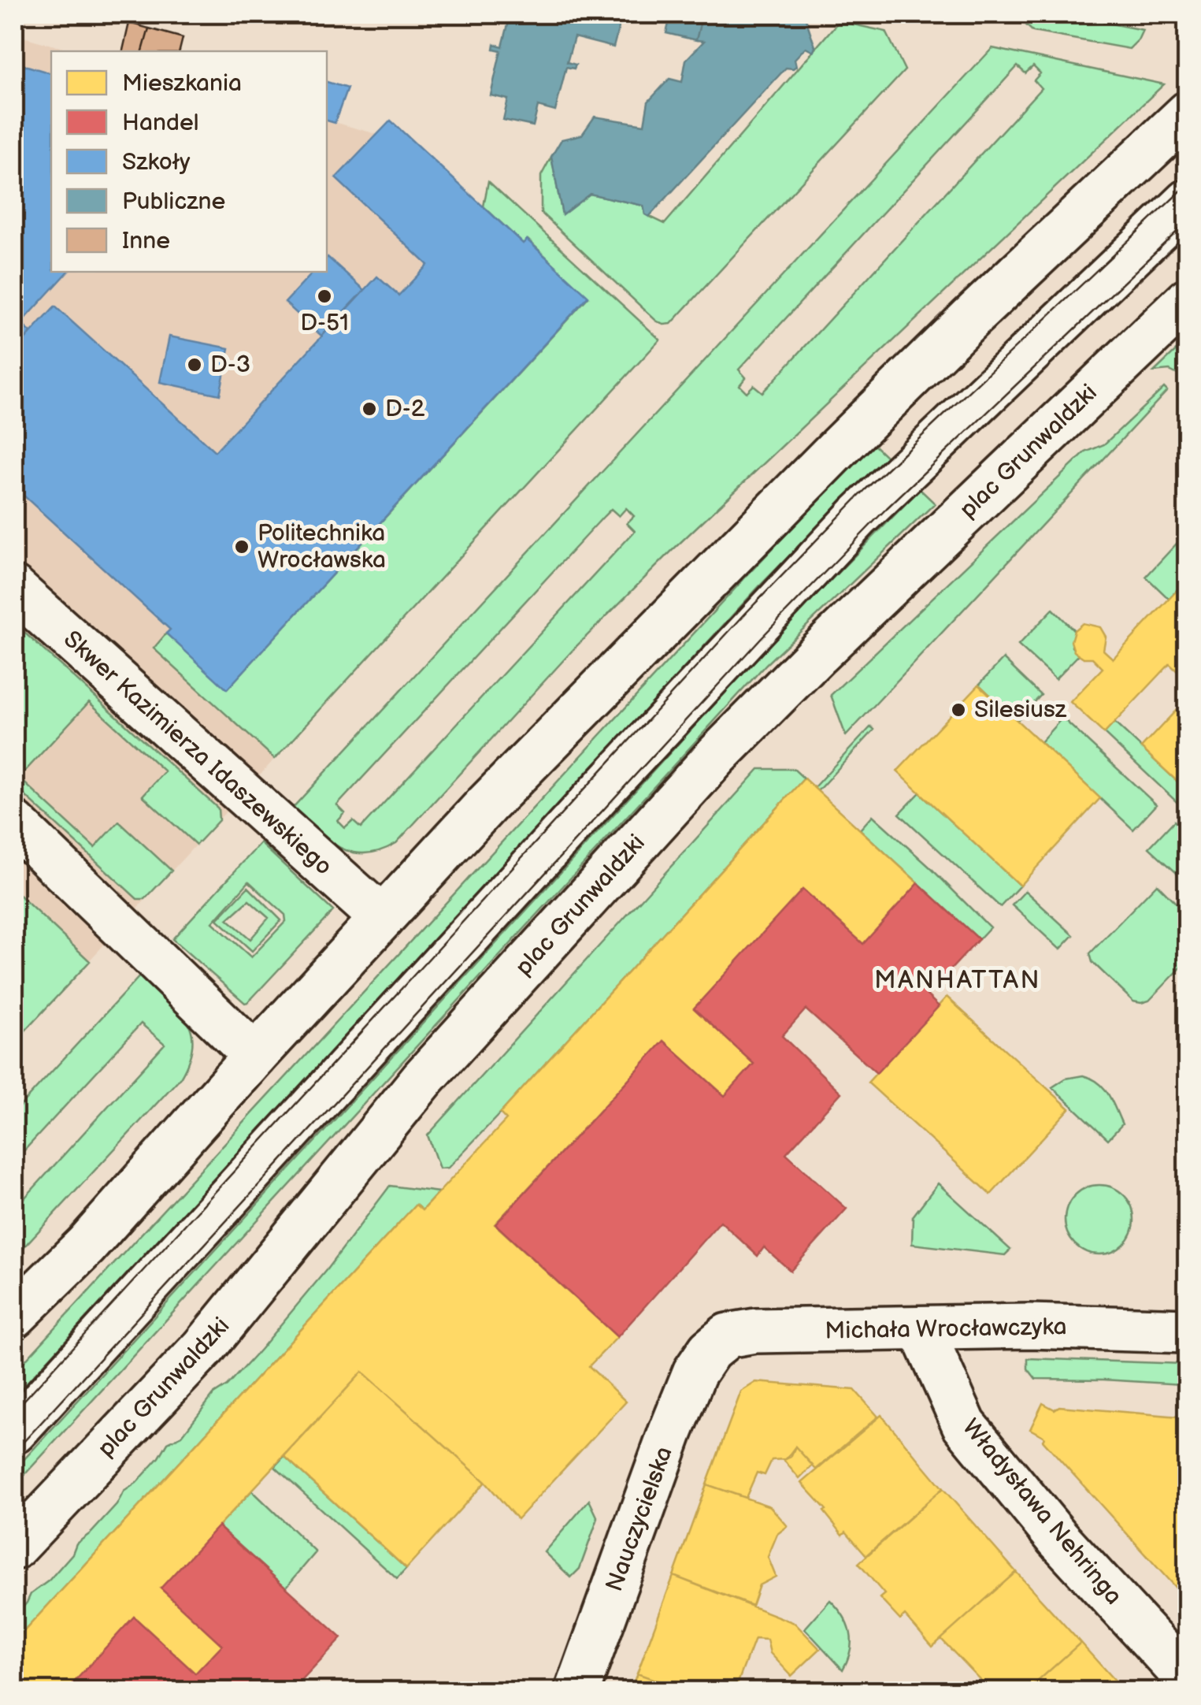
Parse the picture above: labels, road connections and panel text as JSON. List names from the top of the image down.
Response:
{
  "streets": {
    "main road": [
      "plac Grunwaldzki",
      "Skwer Kazimierza Idaszewskiego",
      "Michała Wrocławczyka",
      "Władysława Nehringa",
      "Nauczycielska"
    ]
  },
  "crossings": [
    ["Michała Wrocławczyka", "Władysława Nehringa"],
    ["Michała Wrocławczyka", "Nauczycielska"]
  ],
  "districts": ["MANHATTAN"],
  "places": [
    "D-51",
    "D-3",
    "D-2",
    "Politechnika Wrocławska",
    "Silesiusz"
  ],
  "legend": [
    "Mieszkania",
    "Handel",
    "Szkoły",
    "Publiczne",
    "Inne"
  ]
}
